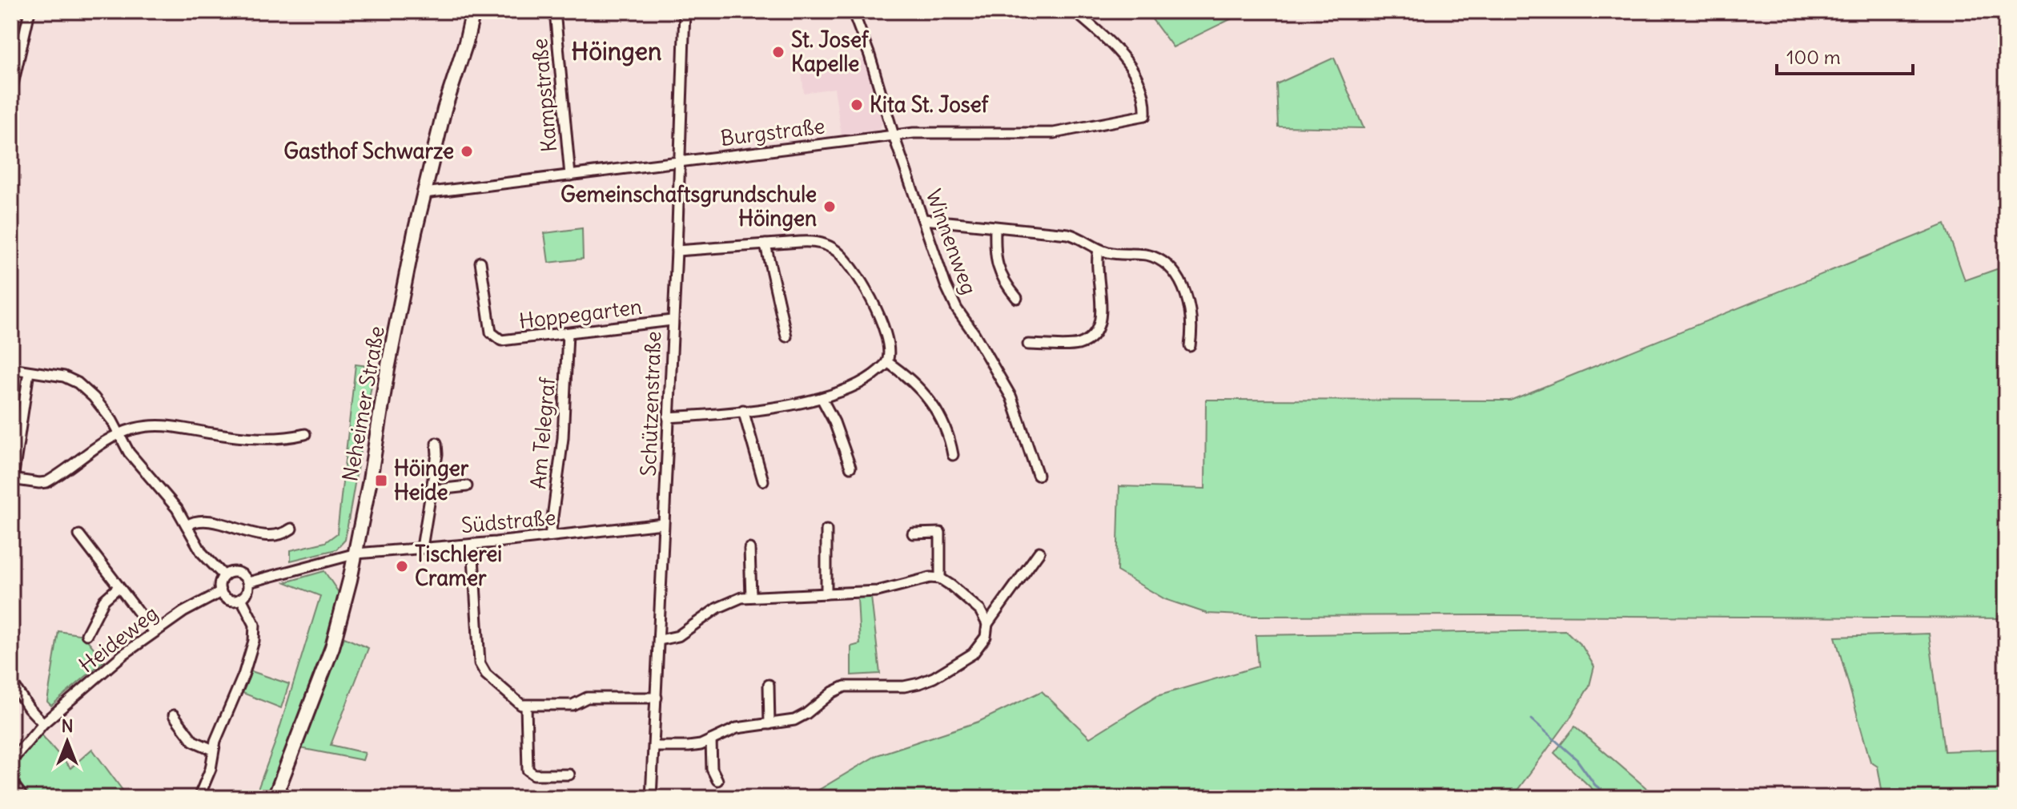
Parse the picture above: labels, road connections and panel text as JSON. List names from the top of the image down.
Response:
{
  "streets": {
    "main road": ["Neheimer Straße"],
    "street": [
      "Kampstraße",
      "Burgstraße",
      "Winnenweg",
      "Hoppegarten",
      "Schützenstraße",
      "Am Telegraf",
      "Südstraße",
      "Heideweg"
    ]
  },
  "crossings": [
    ["Kampstraße", "Burgstraße"],
    ["Burgstraße", "Winnenweg"],
    ["Burgstraße", "Neheimer Straße"],
    ["Burgstraße", "Schützenstraße"],
    ["Hoppegarten", "Schützenstraße"],
    ["Hoppegarten", "Am Telegraf"],
    ["Neheimer Straße", "Südstraße"],
    ["Schützenstraße", "Südstraße"],
    ["Am Telegraf", "Südstraße"]
  ],
  "districts": ["Höingen"],
  "places": {
    "other": [
      "St. Josef Kapelle",
      "Kita St. Josef",
      "Gasthof Schwarze",
      "Gemeinschaftsgrundschule Höingen",
      "Tischlerei Cramer"
    ],
    "transit": ["Höinger Heide"]
  },
  "scale_bar": "100 m",
  "north": "top"
}
